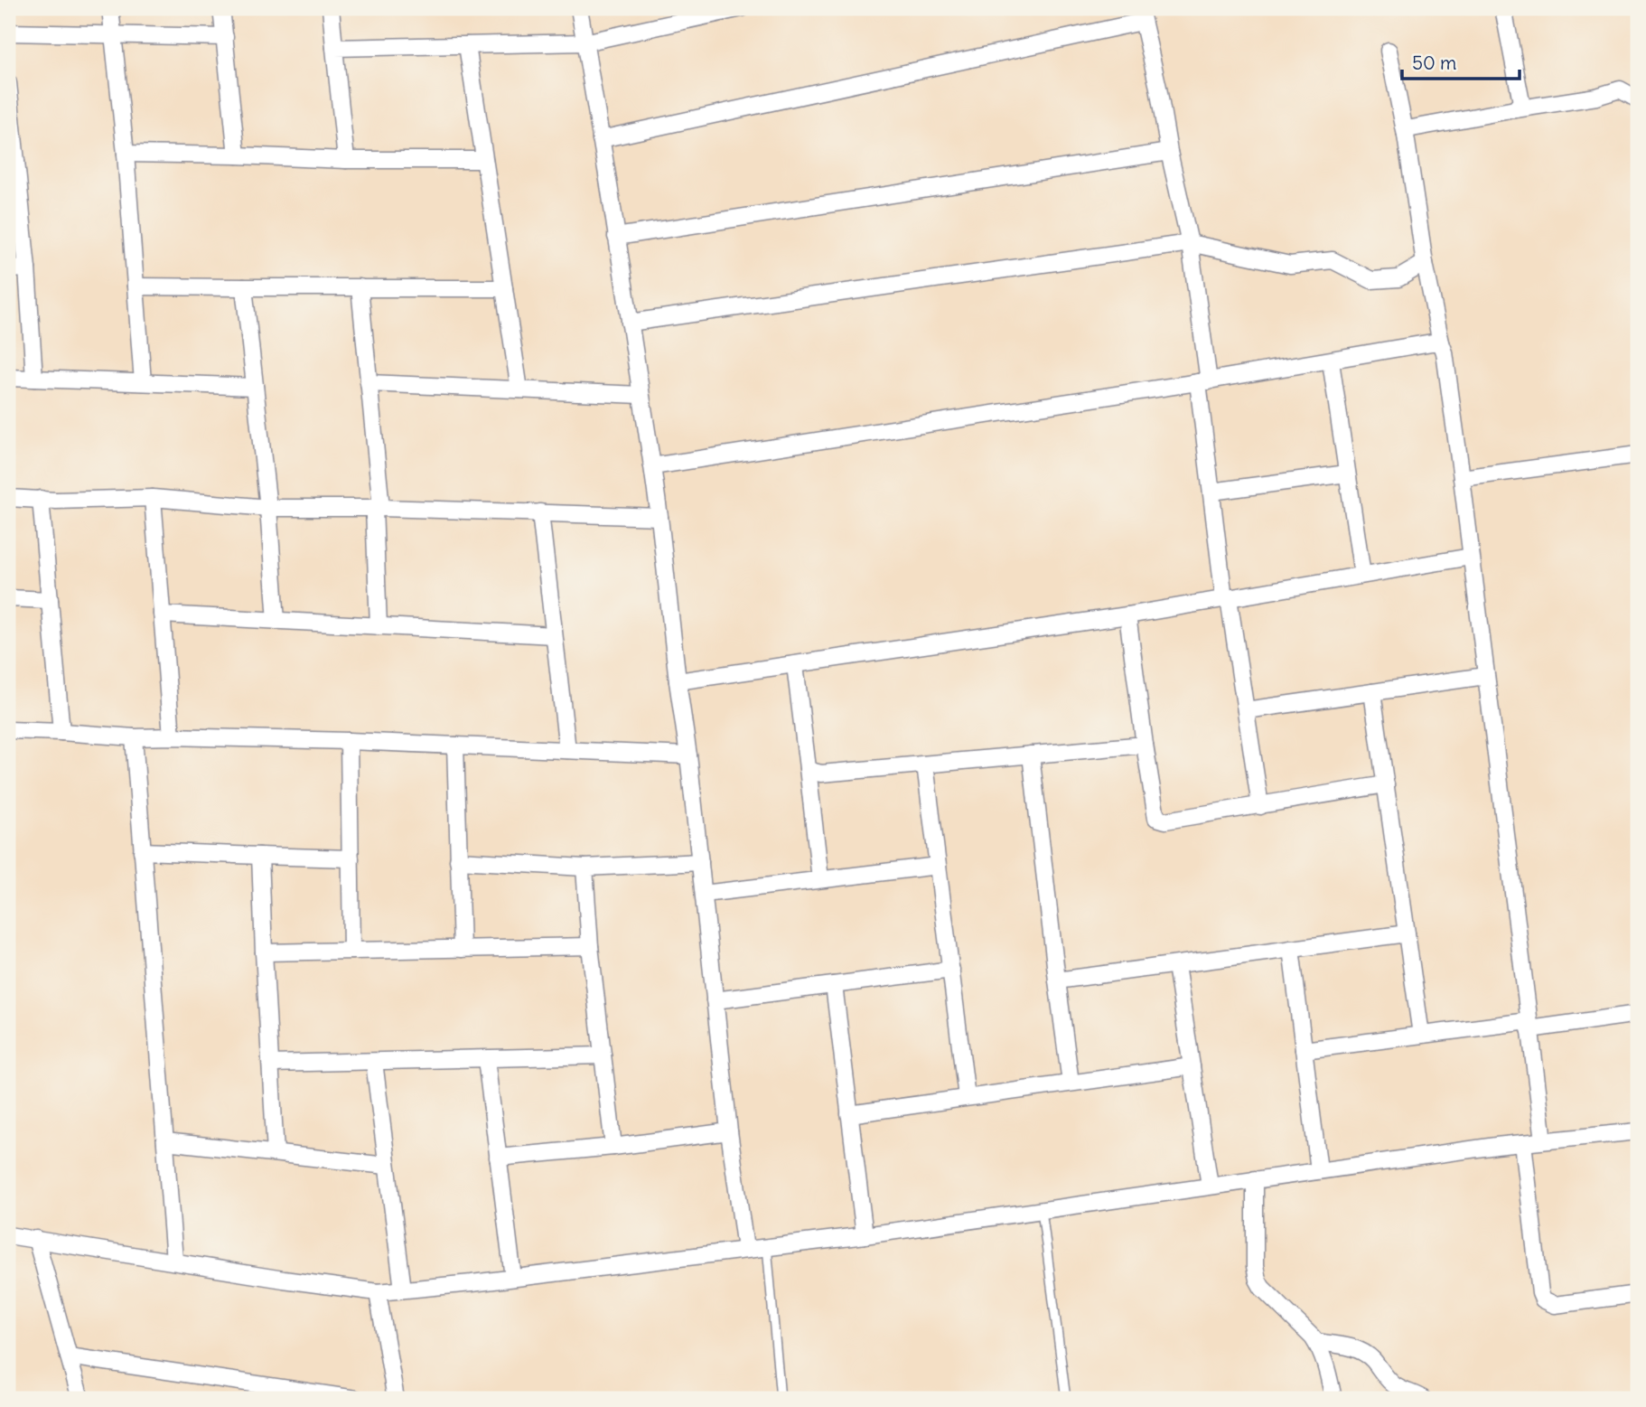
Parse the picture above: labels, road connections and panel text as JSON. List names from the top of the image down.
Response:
{
  "scale_bar": "50 m"
}
